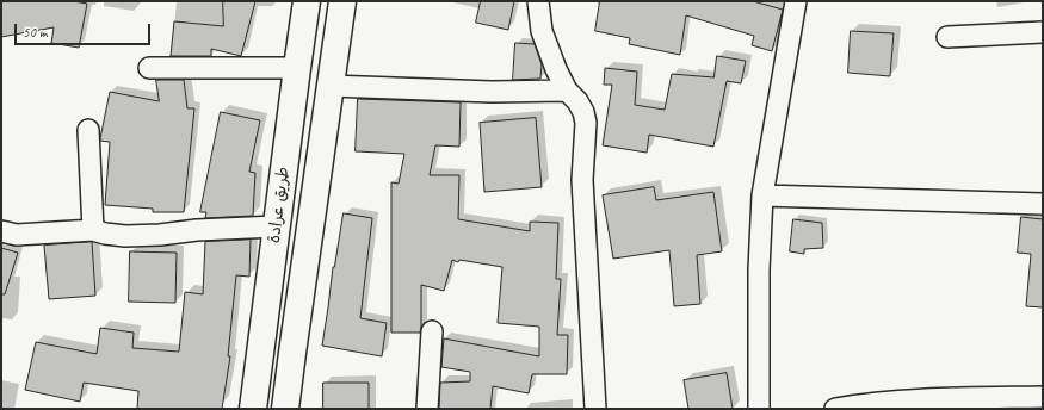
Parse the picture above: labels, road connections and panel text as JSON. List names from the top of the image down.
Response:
{
  "streets": {
    "main road": ["طريق عرادة"]
  },
  "scale_bar": "50 m"
}
